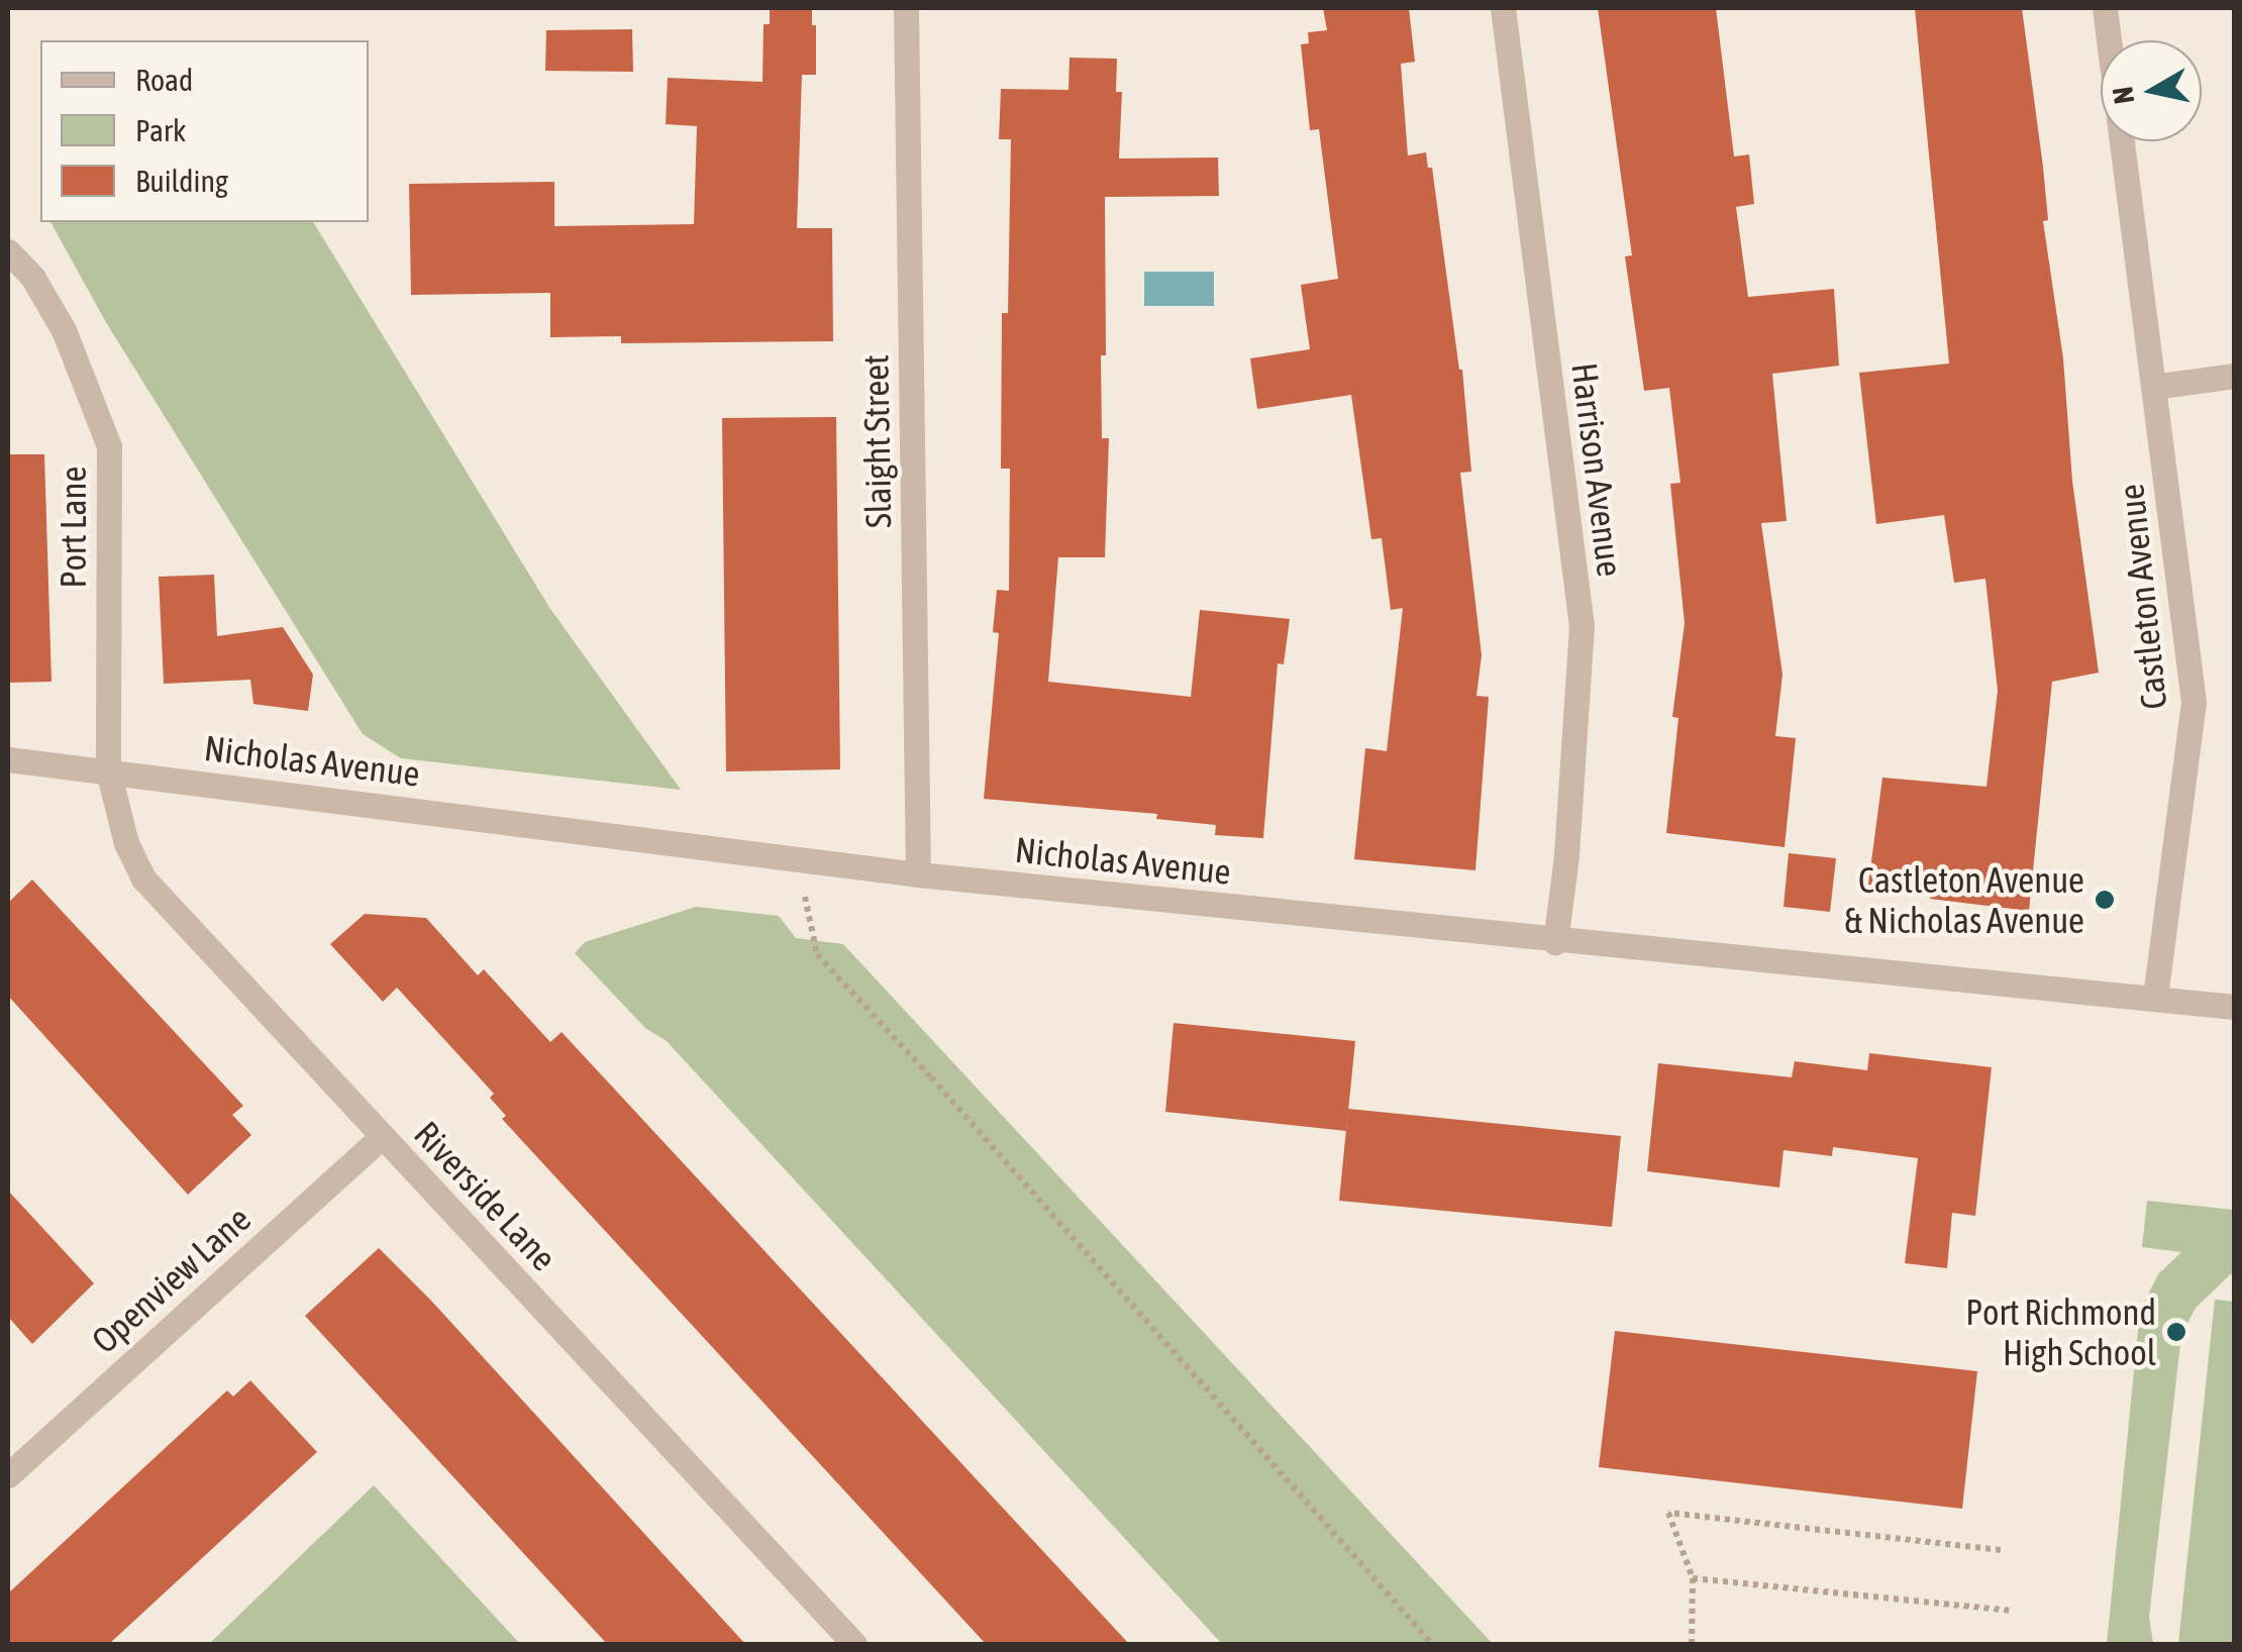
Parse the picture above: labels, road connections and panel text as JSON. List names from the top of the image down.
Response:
{
  "streets": {
    "street": [
      "Slaight Street",
      "Harrison Avenue",
      "Port Lane",
      "Castleton Avenue",
      "Nicholas Avenue",
      "Riverside Lane",
      "Openview Lane"
    ]
  },
  "crossings": [
    ["Slaight Street", "Nicholas Avenue"],
    ["Harrison Avenue", "Nicholas Avenue"],
    ["Port Lane", "Nicholas Avenue"],
    ["Port Lane", "Riverside Lane"],
    ["Castleton Avenue", "Nicholas Avenue"],
    ["Nicholas Avenue", "Riverside Lane"],
    ["Riverside Lane", "Openview Lane"]
  ],
  "places": ["Castleton Avenue & Nicholas Avenue", "Port Richmond High School"],
  "legend": ["Road", "Park", "Building"],
  "north": "left"
}
